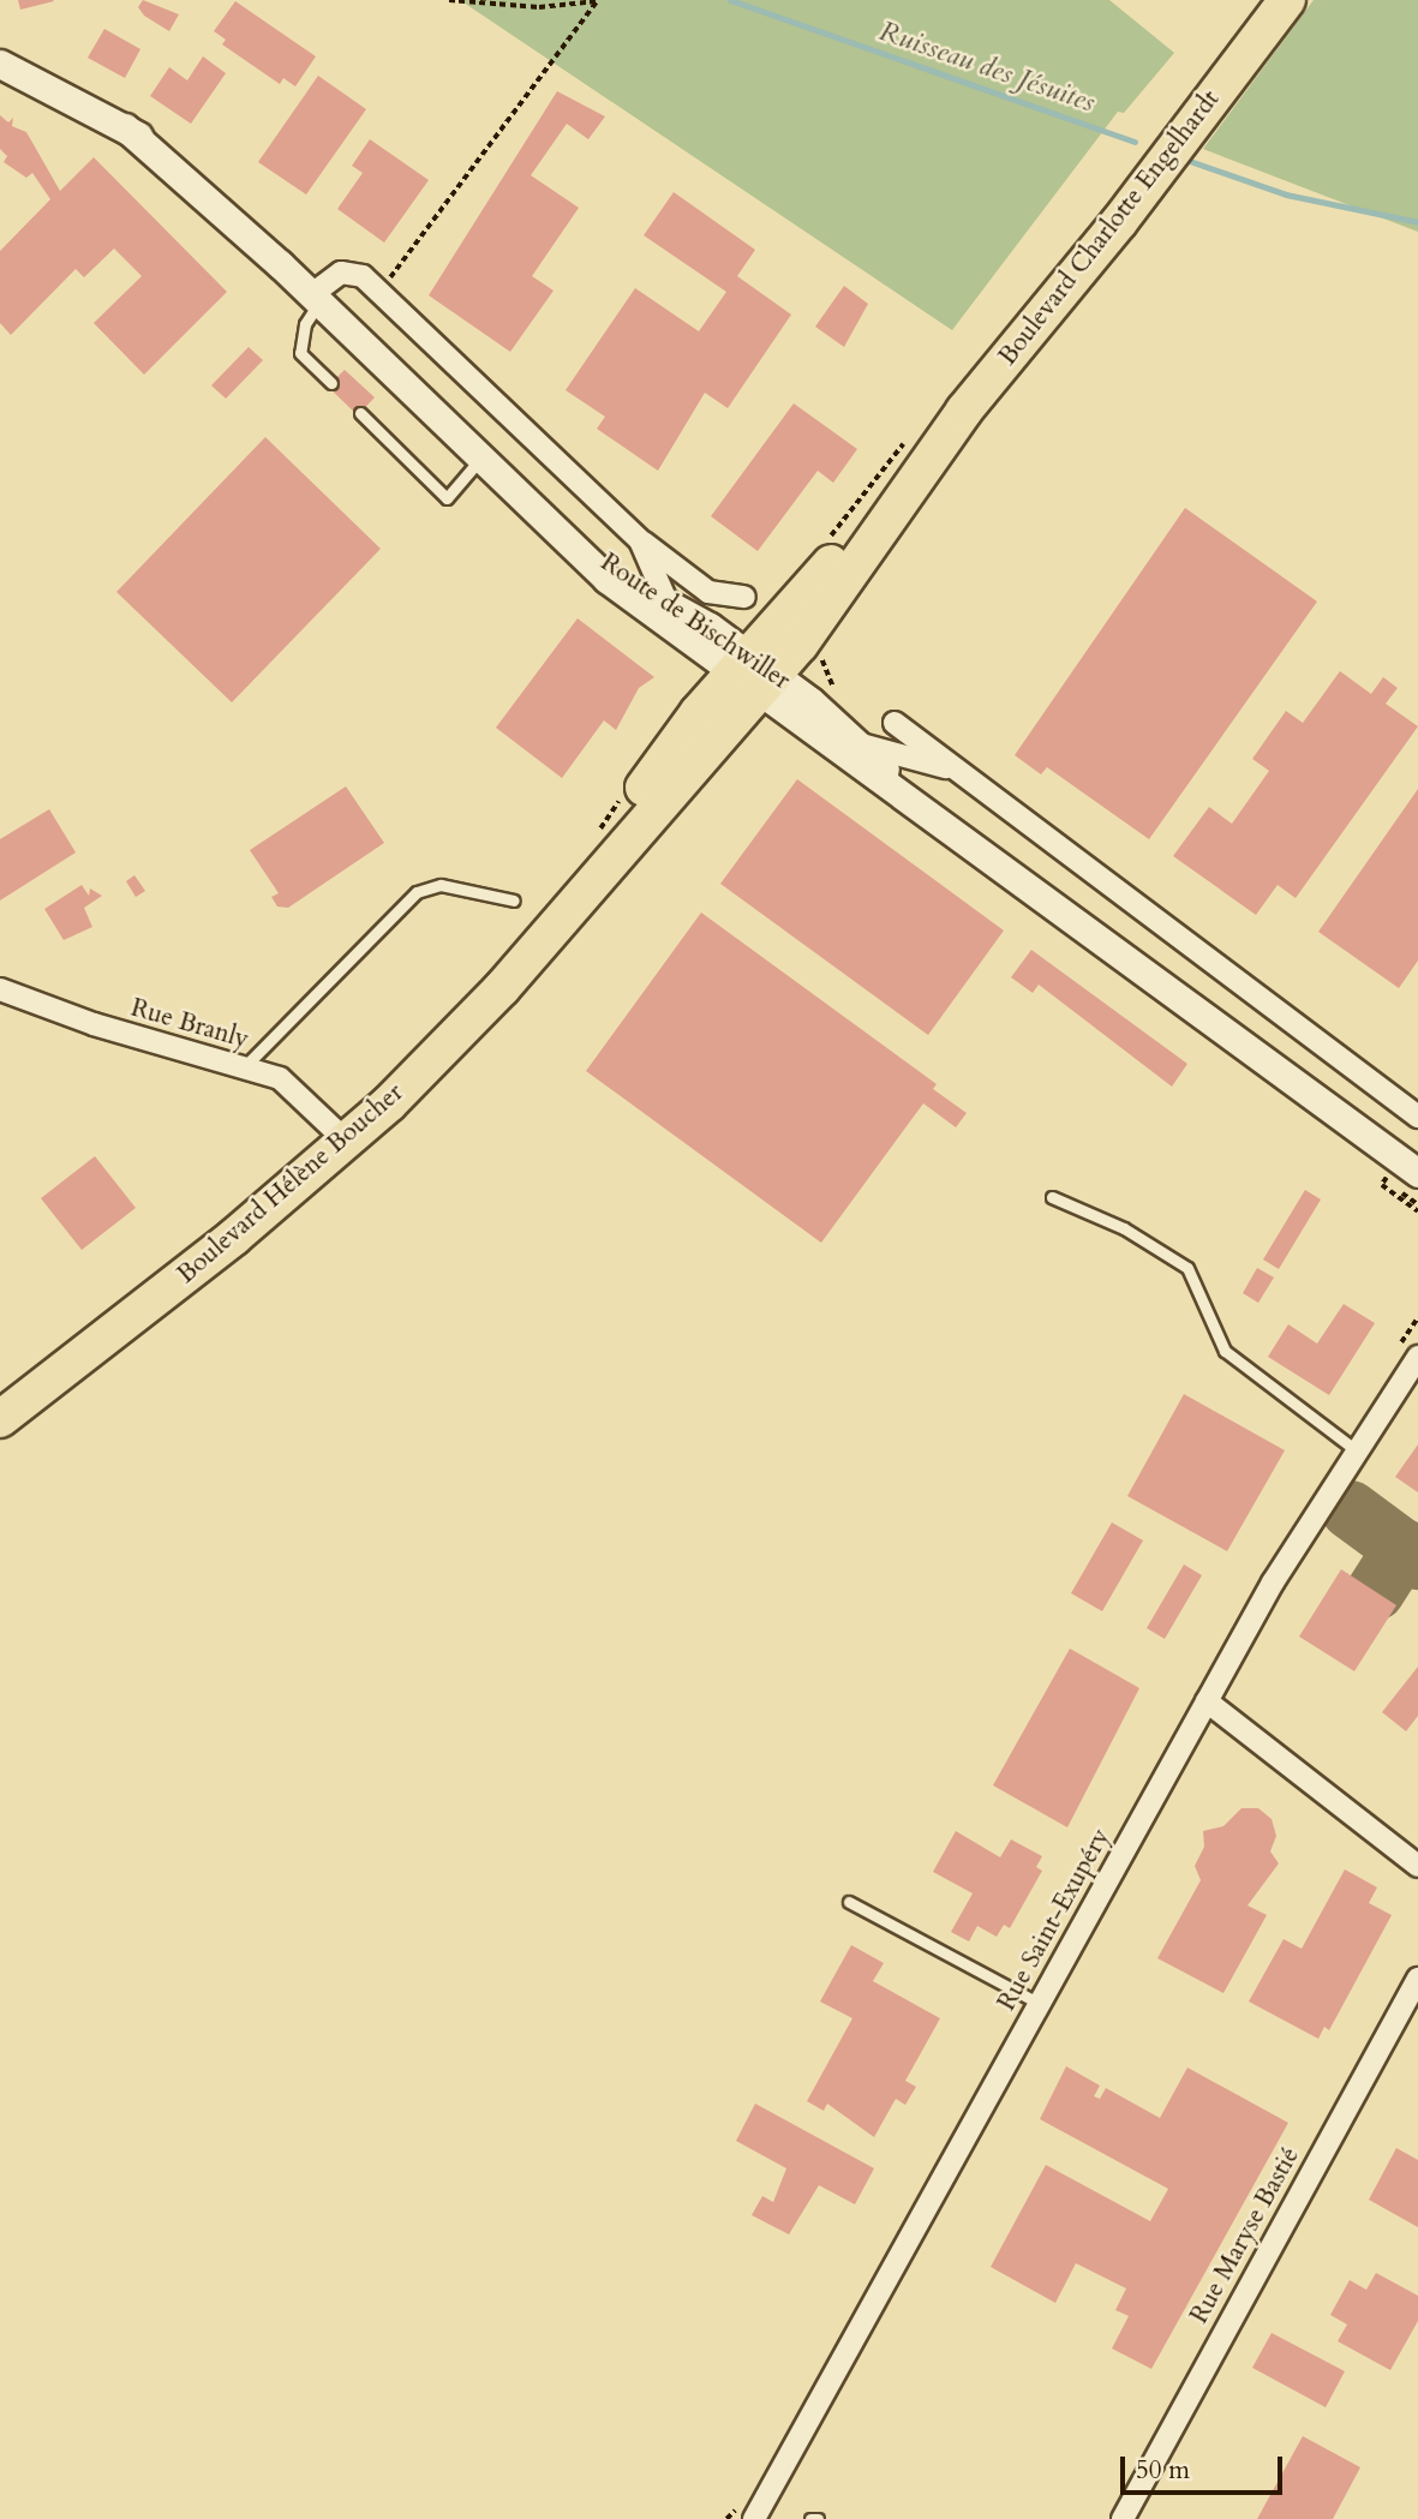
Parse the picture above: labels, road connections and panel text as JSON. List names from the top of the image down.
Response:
{
  "streets": {
    "main road": ["Boulevard Charlotte Engelhardt", "Boulevard Hélène Boucher"],
    "street": [
      "Route de Bischwiller",
      "Rue Branly",
      "Rue Saint-Exupéry",
      "Rue Maryse Bastié"
    ]
  },
  "crossings": [
    ["Boulevard Charlotte Engelhardt", "Route de Bischwiller"],
    ["Boulevard Charlotte Engelhardt", "Boulevard Hélène Boucher"],
    ["Route de Bischwiller", "Boulevard Hélène Boucher"],
    ["Rue Branly", "Boulevard Hélène Boucher"]
  ],
  "water": ["Ruisseau des Jésuites"],
  "scale_bar": "50 m"
}
